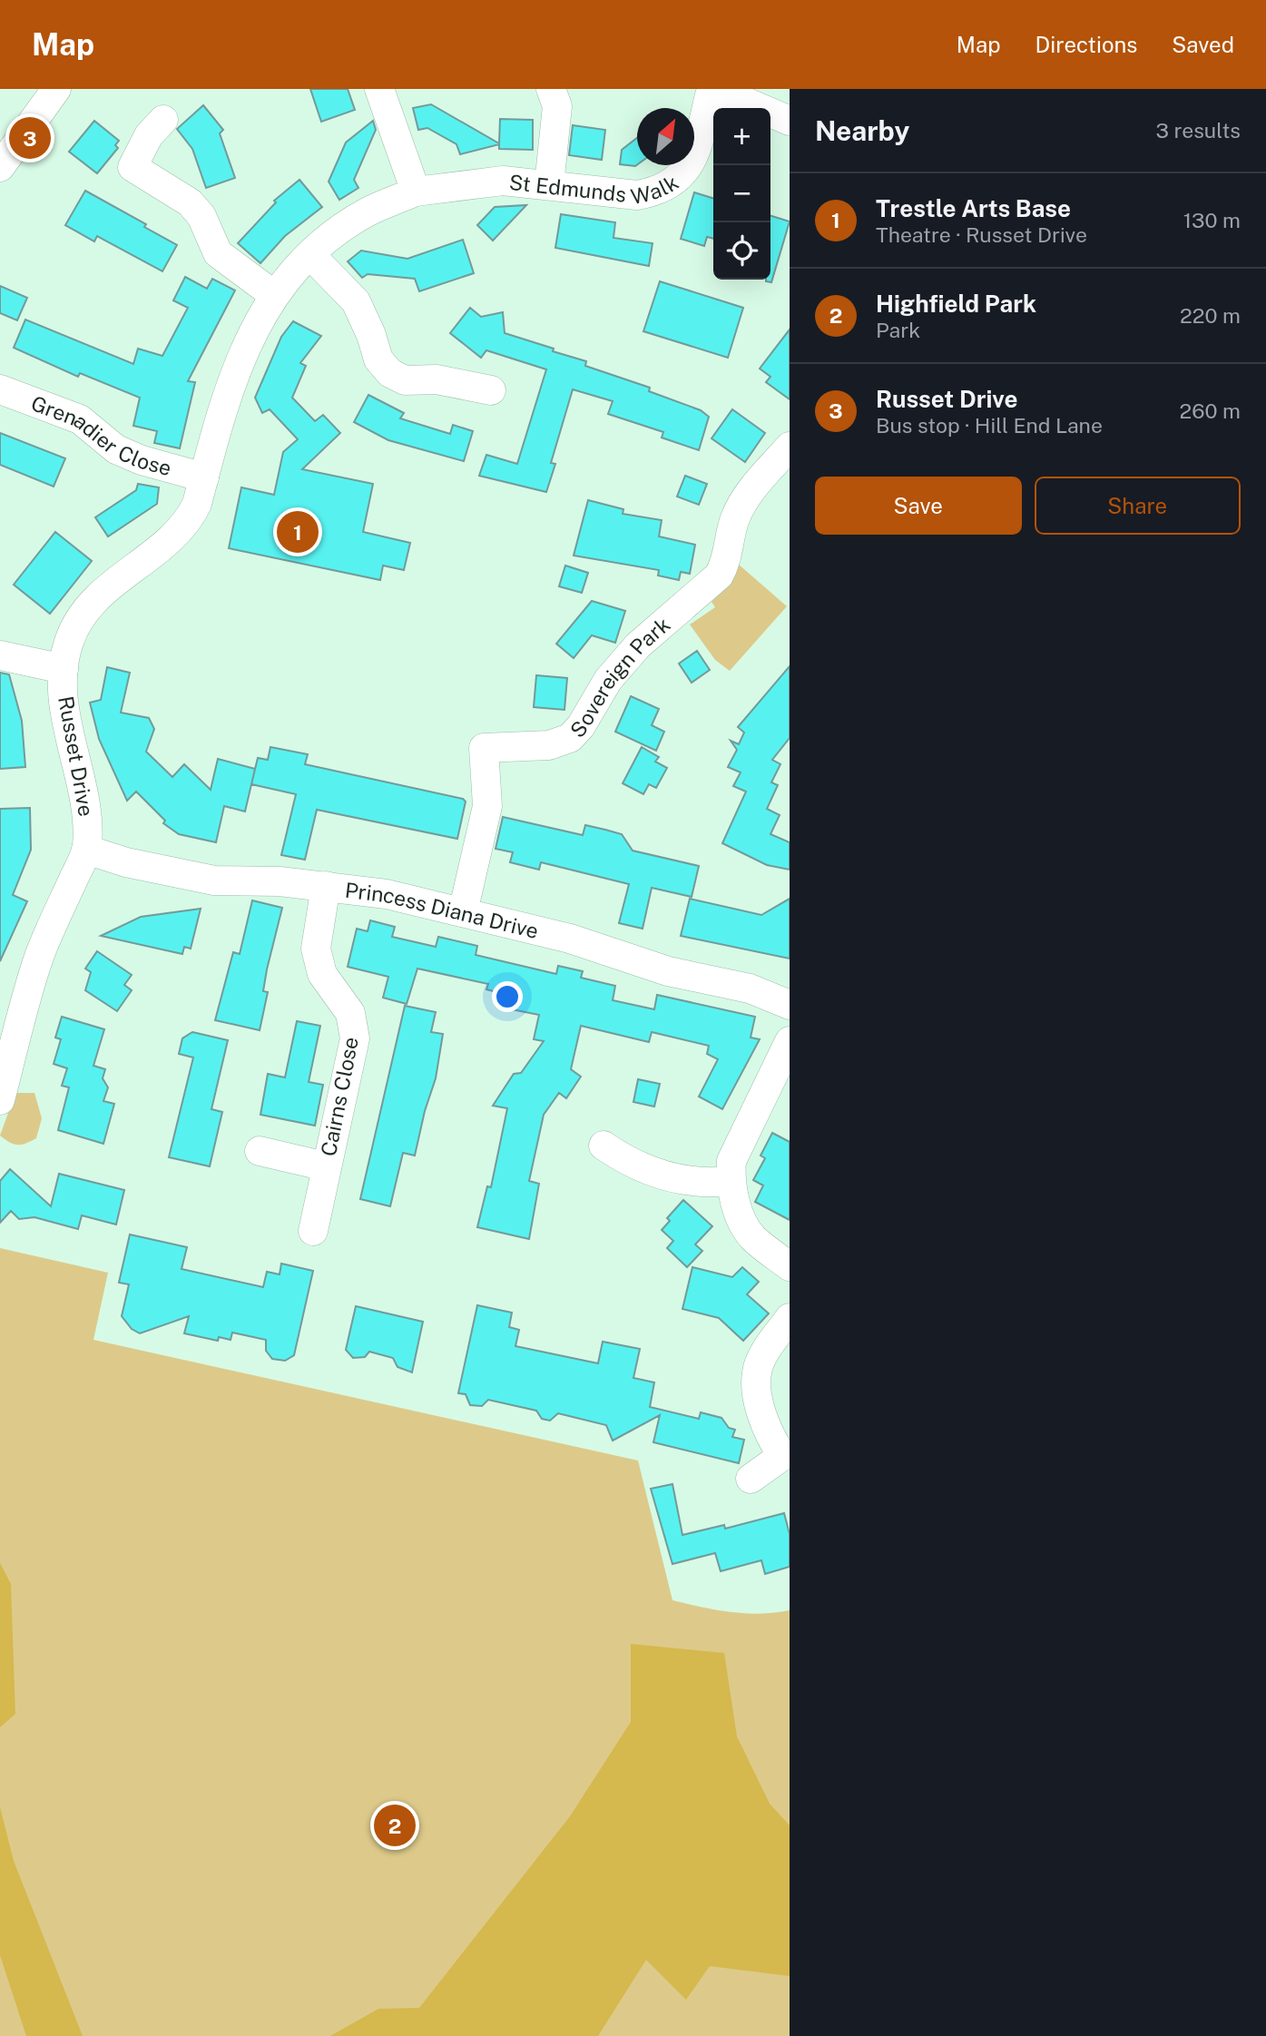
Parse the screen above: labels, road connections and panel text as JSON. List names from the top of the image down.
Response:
{
  "streets": {
    "street": [
      "St Edmunds Walk",
      "Grenadier Close",
      "Sovereign Park",
      "Russet Drive",
      "Princess Diana Drive",
      "Cairns Close"
    ]
  },
  "crossings": [
    ["St Edmunds Walk", "Russet Drive"],
    ["Grenadier Close", "Russet Drive"],
    ["Sovereign Park", "Princess Diana Drive"],
    ["Russet Drive", "Princess Diana Drive"],
    ["Princess Diana Drive", "Cairns Close"]
  ],
  "north": "top right",
  "page": {
    "header": "Map",
    "nav": ["Map", "Directions", "Saved"],
    "heading": ["Nearby", "3 results"],
    "map_buttons": ["+", "−"],
    "pins": ["3", "1", "2"],
    "list": [
      {
        "mark": "1",
        "name": "Trestle Arts Base",
        "note": "Theatre · Russet Drive",
        "value": "130 m"
      },
      {
        "mark": "2",
        "name": "Highfield Park",
        "note": "Park",
        "value": "220 m"
      },
      {
        "mark": "3",
        "name": "Russet Drive",
        "note": "Bus stop · Hill End Lane",
        "value": "260 m"
      }
    ],
    "buttons": ["Save", "Share"]
  }
}
